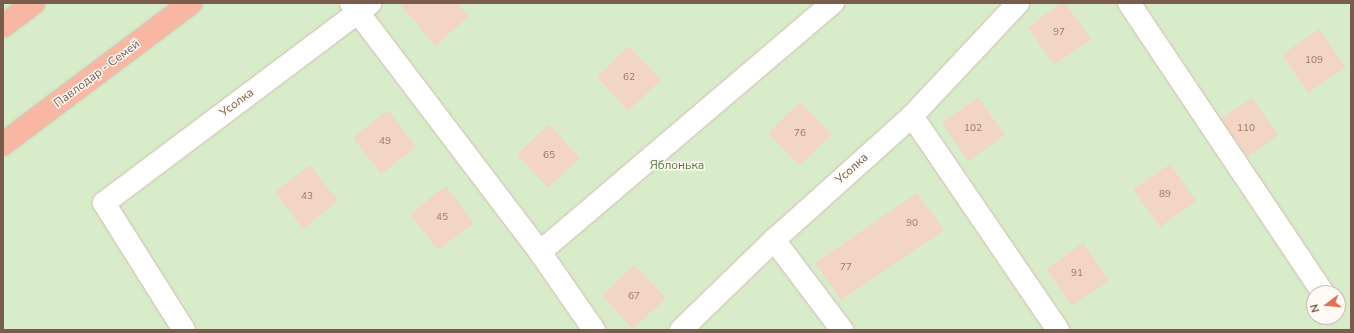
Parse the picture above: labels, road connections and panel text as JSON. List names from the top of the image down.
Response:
{
  "streets": {
    "highway": ["Павлодар - Семей"],
    "street": ["Усолка"]
  },
  "parks": ["Яблонька"],
  "house_numbers": [
    "97",
    "109",
    "62",
    "102",
    "110",
    "76",
    "49",
    "65",
    "89",
    "43",
    "45",
    "90",
    "77",
    "91",
    "67"
  ],
  "north": "left"
}
